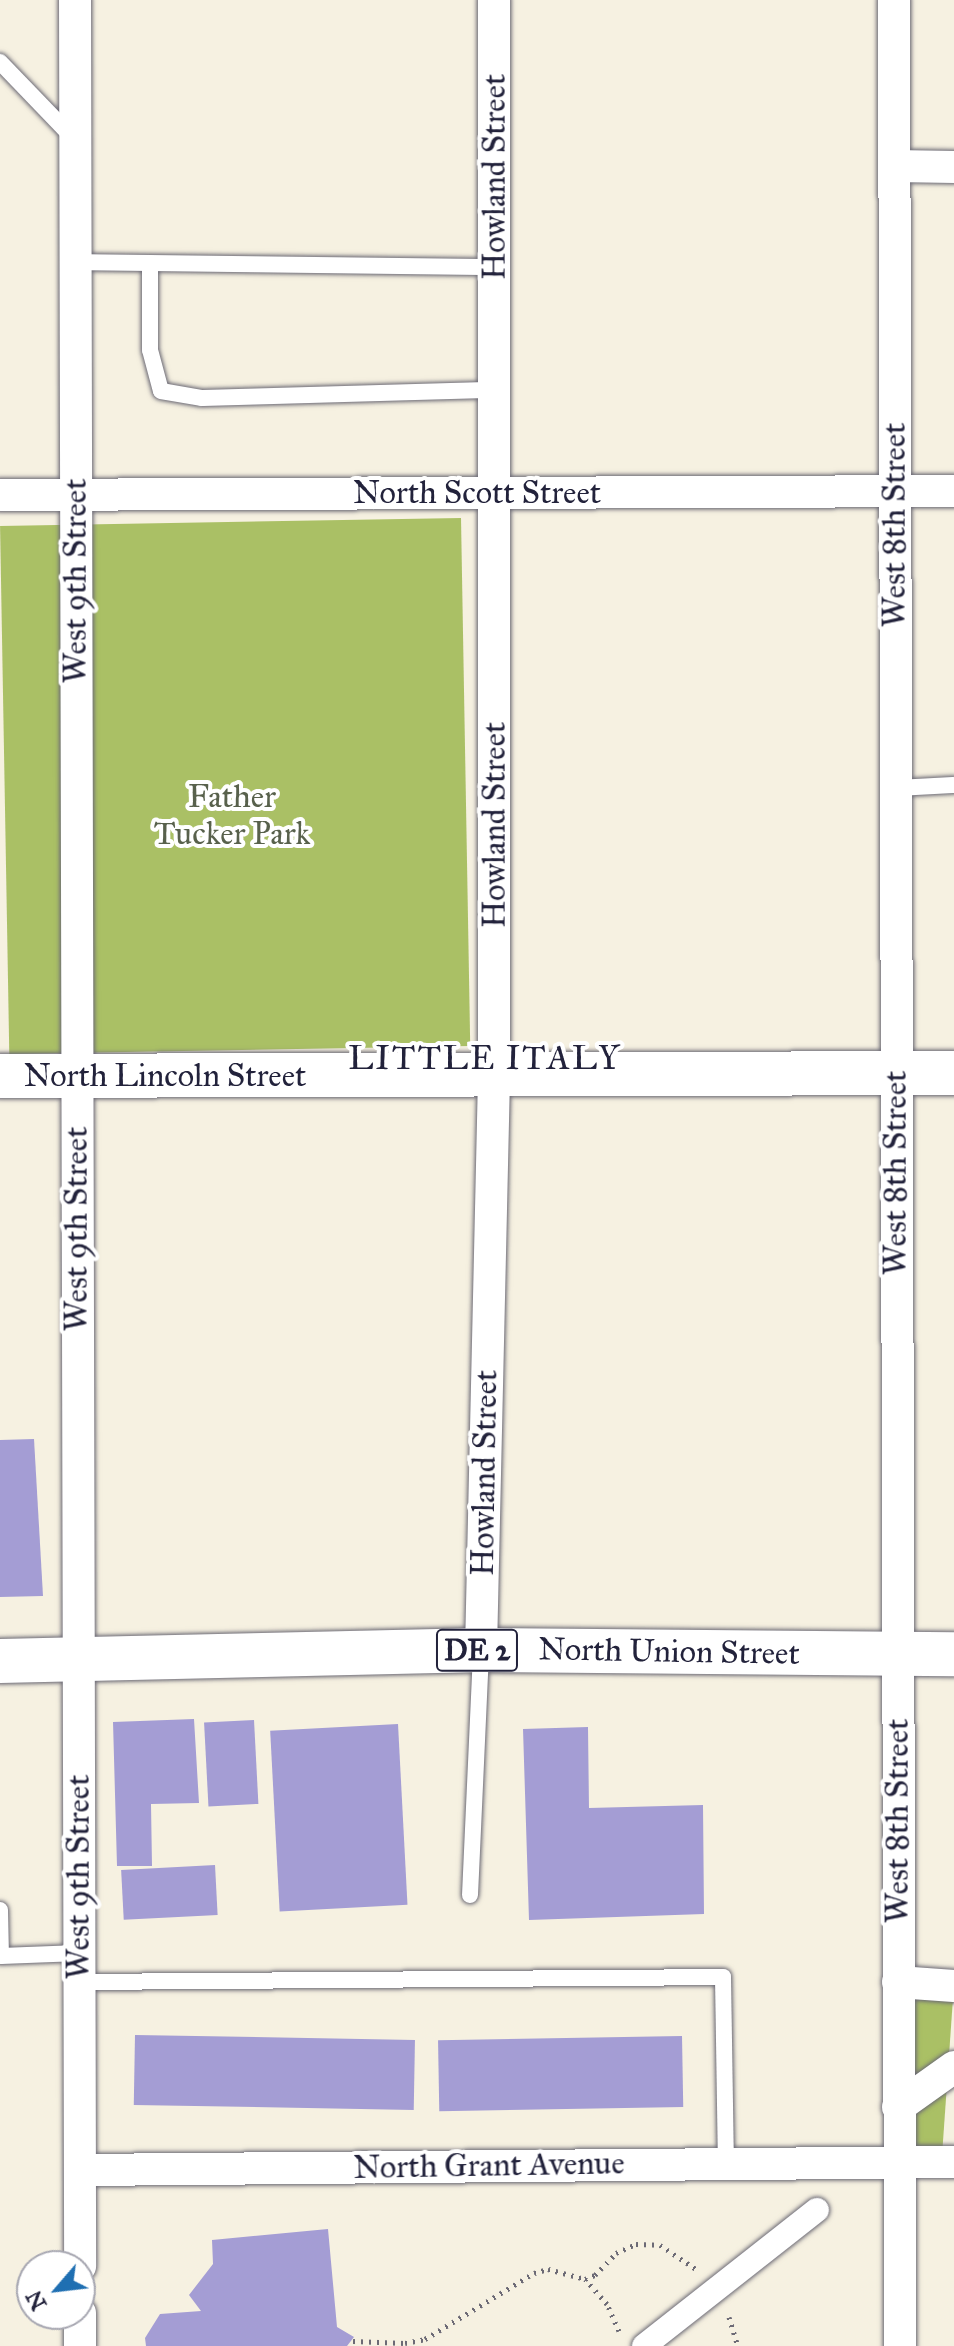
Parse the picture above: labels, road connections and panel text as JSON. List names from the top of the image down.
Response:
{
  "streets": {
    "main road": ["North Lincoln Street", "DE 2", "North Union Street"],
    "street": [
      "Howland Street",
      "North Scott Street",
      "West 8th Street",
      "West 9th Street",
      "North Grant Avenue"
    ]
  },
  "crossings": [
    ["Howland Street", "North Scott Street"],
    ["Howland Street", "North Lincoln Street"],
    ["Howland Street", "North Union Street"],
    ["North Scott Street", "West 8th Street"],
    ["North Scott Street", "West 9th Street"],
    ["West 8th Street", "North Lincoln Street"],
    ["West 8th Street", "North Union Street"],
    ["West 8th Street", "North Grant Avenue"],
    ["West 9th Street", "North Lincoln Street"],
    ["West 9th Street", "North Union Street"],
    ["West 9th Street", "North Grant Avenue"]
  ],
  "districts": ["LITTLE ITALY"],
  "parks": ["Father Tucker Park"],
  "north": "bottom left"
}
